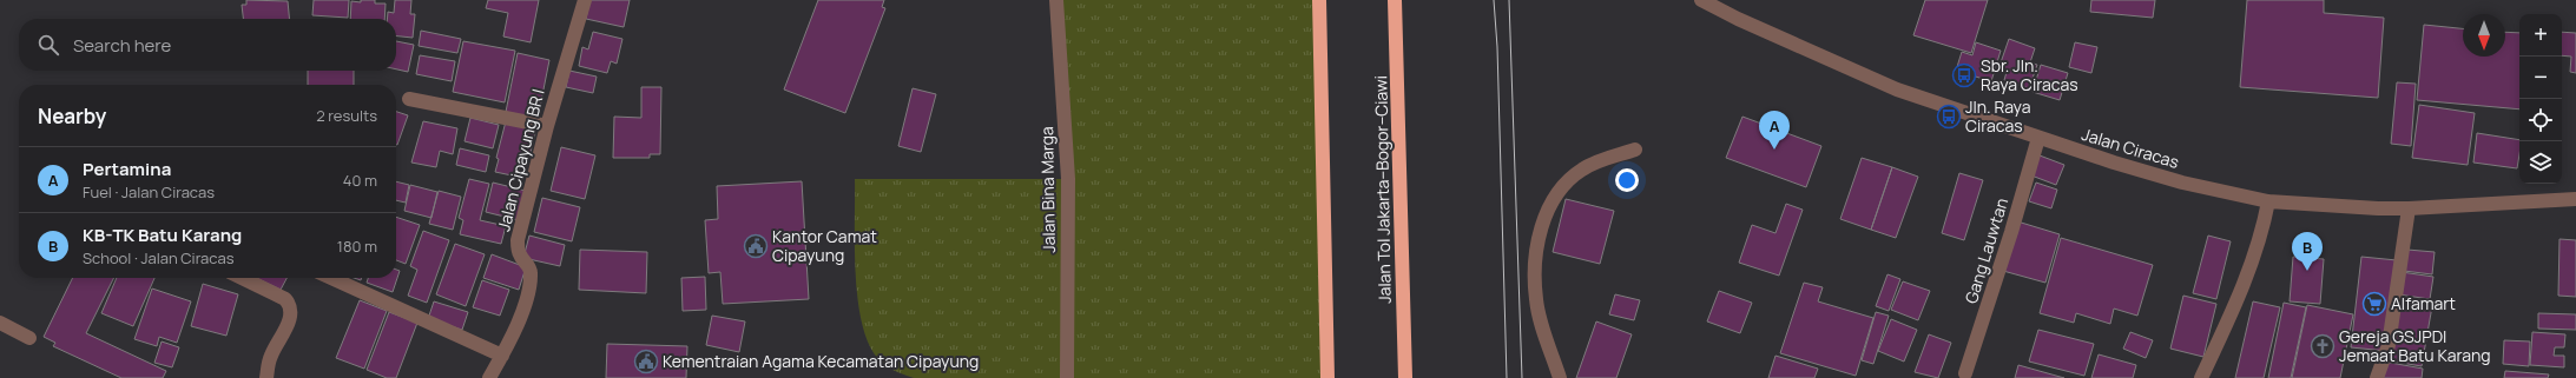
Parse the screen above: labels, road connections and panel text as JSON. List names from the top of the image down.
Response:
{
  "streets": {
    "highway": ["Jalan Tol Jakarta–Bogor–Ciawi"],
    "street": [
      "Jalan Ciracas",
      "Jalan Cipayung BR I",
      "Jalan Bina Marga",
      "Gang Lauwtan"
    ]
  },
  "crossings": [
    ["Jalan Ciracas", "Gang Lauwtan"]
  ],
  "places": {
    "bus stop": ["Sbr. Jln. Raya Ciracas", "Jln. Raya Ciracas"],
    "public building": ["Kantor Camat Cipayung", "Kementraian Agama Kecamatan Cipayung"],
    "supermarket": ["Alfamart"],
    "church": ["Gereja GSJPDI Jemaat Batu Karang"]
  },
  "north": "bottom",
  "page": {
    "map_buttons": ["+", "−"],
    "search": "Search here",
    "heading": ["Nearby", "2 results"],
    "pins": ["A", "B"],
    "list": [
      {
        "mark": "A",
        "name": "Pertamina",
        "note": "Fuel · Jalan Ciracas",
        "value": "40 m"
      },
      {
        "mark": "B",
        "name": "KB-TK Batu Karang",
        "note": "School · Jalan Ciracas",
        "value": "180 m"
      }
    ]
  }
}
